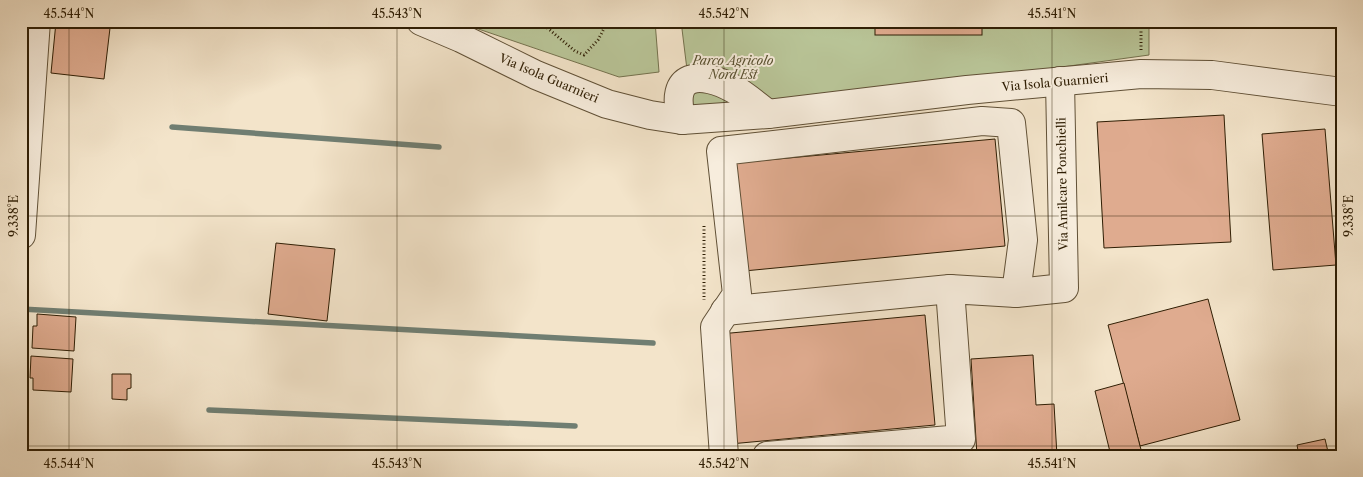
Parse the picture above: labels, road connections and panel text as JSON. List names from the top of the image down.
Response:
{
  "streets": {
    "street": ["Via Isola Guarnieri", "Via Amilcare Ponchielli"]
  },
  "crossings": [
    ["Via Isola Guarnieri", "Via Amilcare Ponchielli"]
  ],
  "parks": ["Parco Agricolo Nord Est"],
  "coordinates": [
    "45.544°N",
    "45.543°N",
    "45.542°N",
    "45.541°N",
    "9.338°E"
  ]
}
